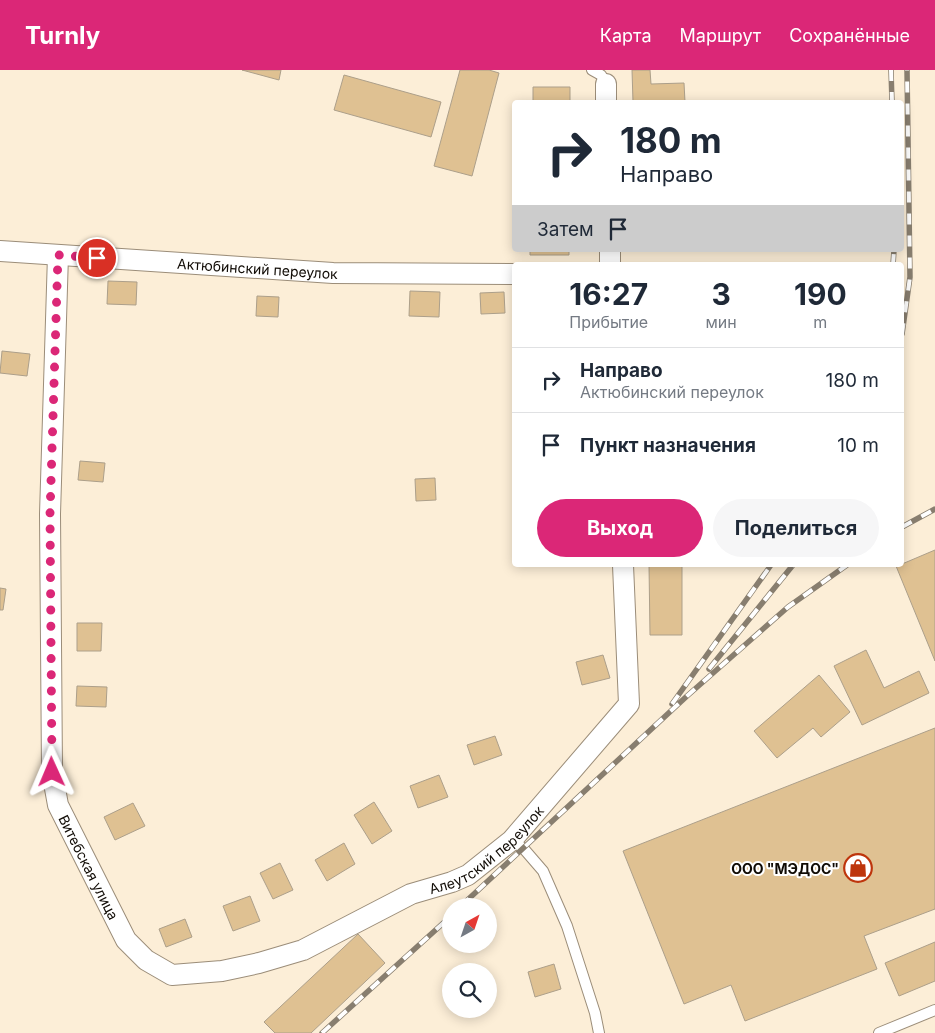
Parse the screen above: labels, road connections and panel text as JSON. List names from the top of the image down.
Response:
{
  "streets": {
    "street": ["Актюбинский переулок", "Алеутский переулок", "Витебская улица"]
  },
  "crossings": [
    ["Актюбинский переулок", "Витебская улица"],
    ["Алеутский переулок", "Витебская улица"]
  ],
  "places": {
    "shop": ["ООО \"МЭДОС\""]
  },
  "north": "top right",
  "page": {
    "header": "Turnly",
    "nav": ["Карта", "Маршрут", "Сохранённые"],
    "turn": ["180 m", "Направо"],
    "then": "Затем",
    "eta": [
      "16:27",
      "Прибытие",
      "3",
      "мин",
      "190",
      "m"
    ],
    "list": [
      {
        "name": "Направо",
        "note": "Актюбинский переулок",
        "value": "180 m"
      },
      {
        "name": "Пункт назначения",
        "value": "10 m"
      }
    ],
    "buttons": ["Выход", "Поделиться"]
  }
}
